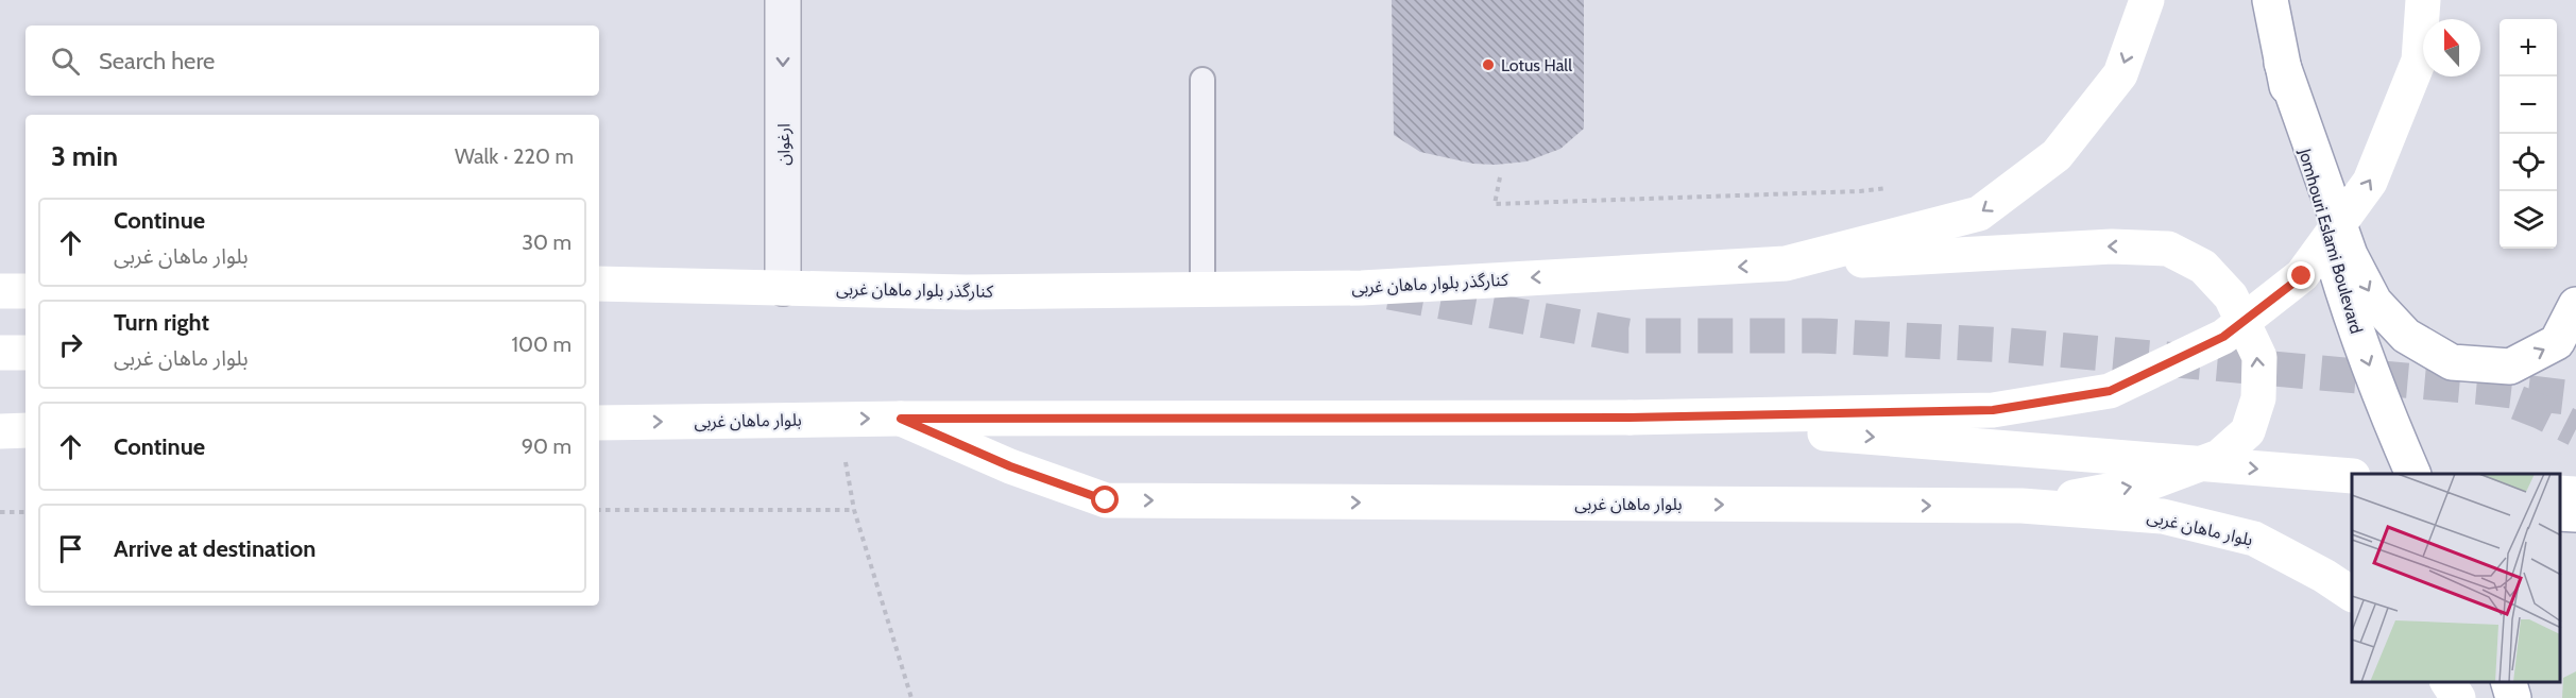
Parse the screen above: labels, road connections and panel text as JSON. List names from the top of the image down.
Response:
{
  "streets": {
    "main road": ["Jomhouri Eslami Boulevard", "کنارگذر بلوار ماهان غربی", "بلوار ماهان غربی"],
    "street": ["ارغوان"]
  },
  "crossings": [
    ["ارغوان", "کنارگذر بلوار ماهان غربی"]
  ],
  "one_way": ["ارغوان", "Jomhouri Eslami Boulevard"],
  "places": ["Lotus Hall"],
  "north": "top",
  "page": {
    "map_buttons": ["+", "−"],
    "search": "Search here",
    "heading": ["3 min", "Walk · 220 m"],
    "list": [
      ["Continue", "بلوار ماهان غربی", "30 m"],
      ["Turn right", "بلوار ماهان غربی", "100 m"],
      ["Continue", "90 m"],
      "Arrive at destination"
    ]
  }
}
